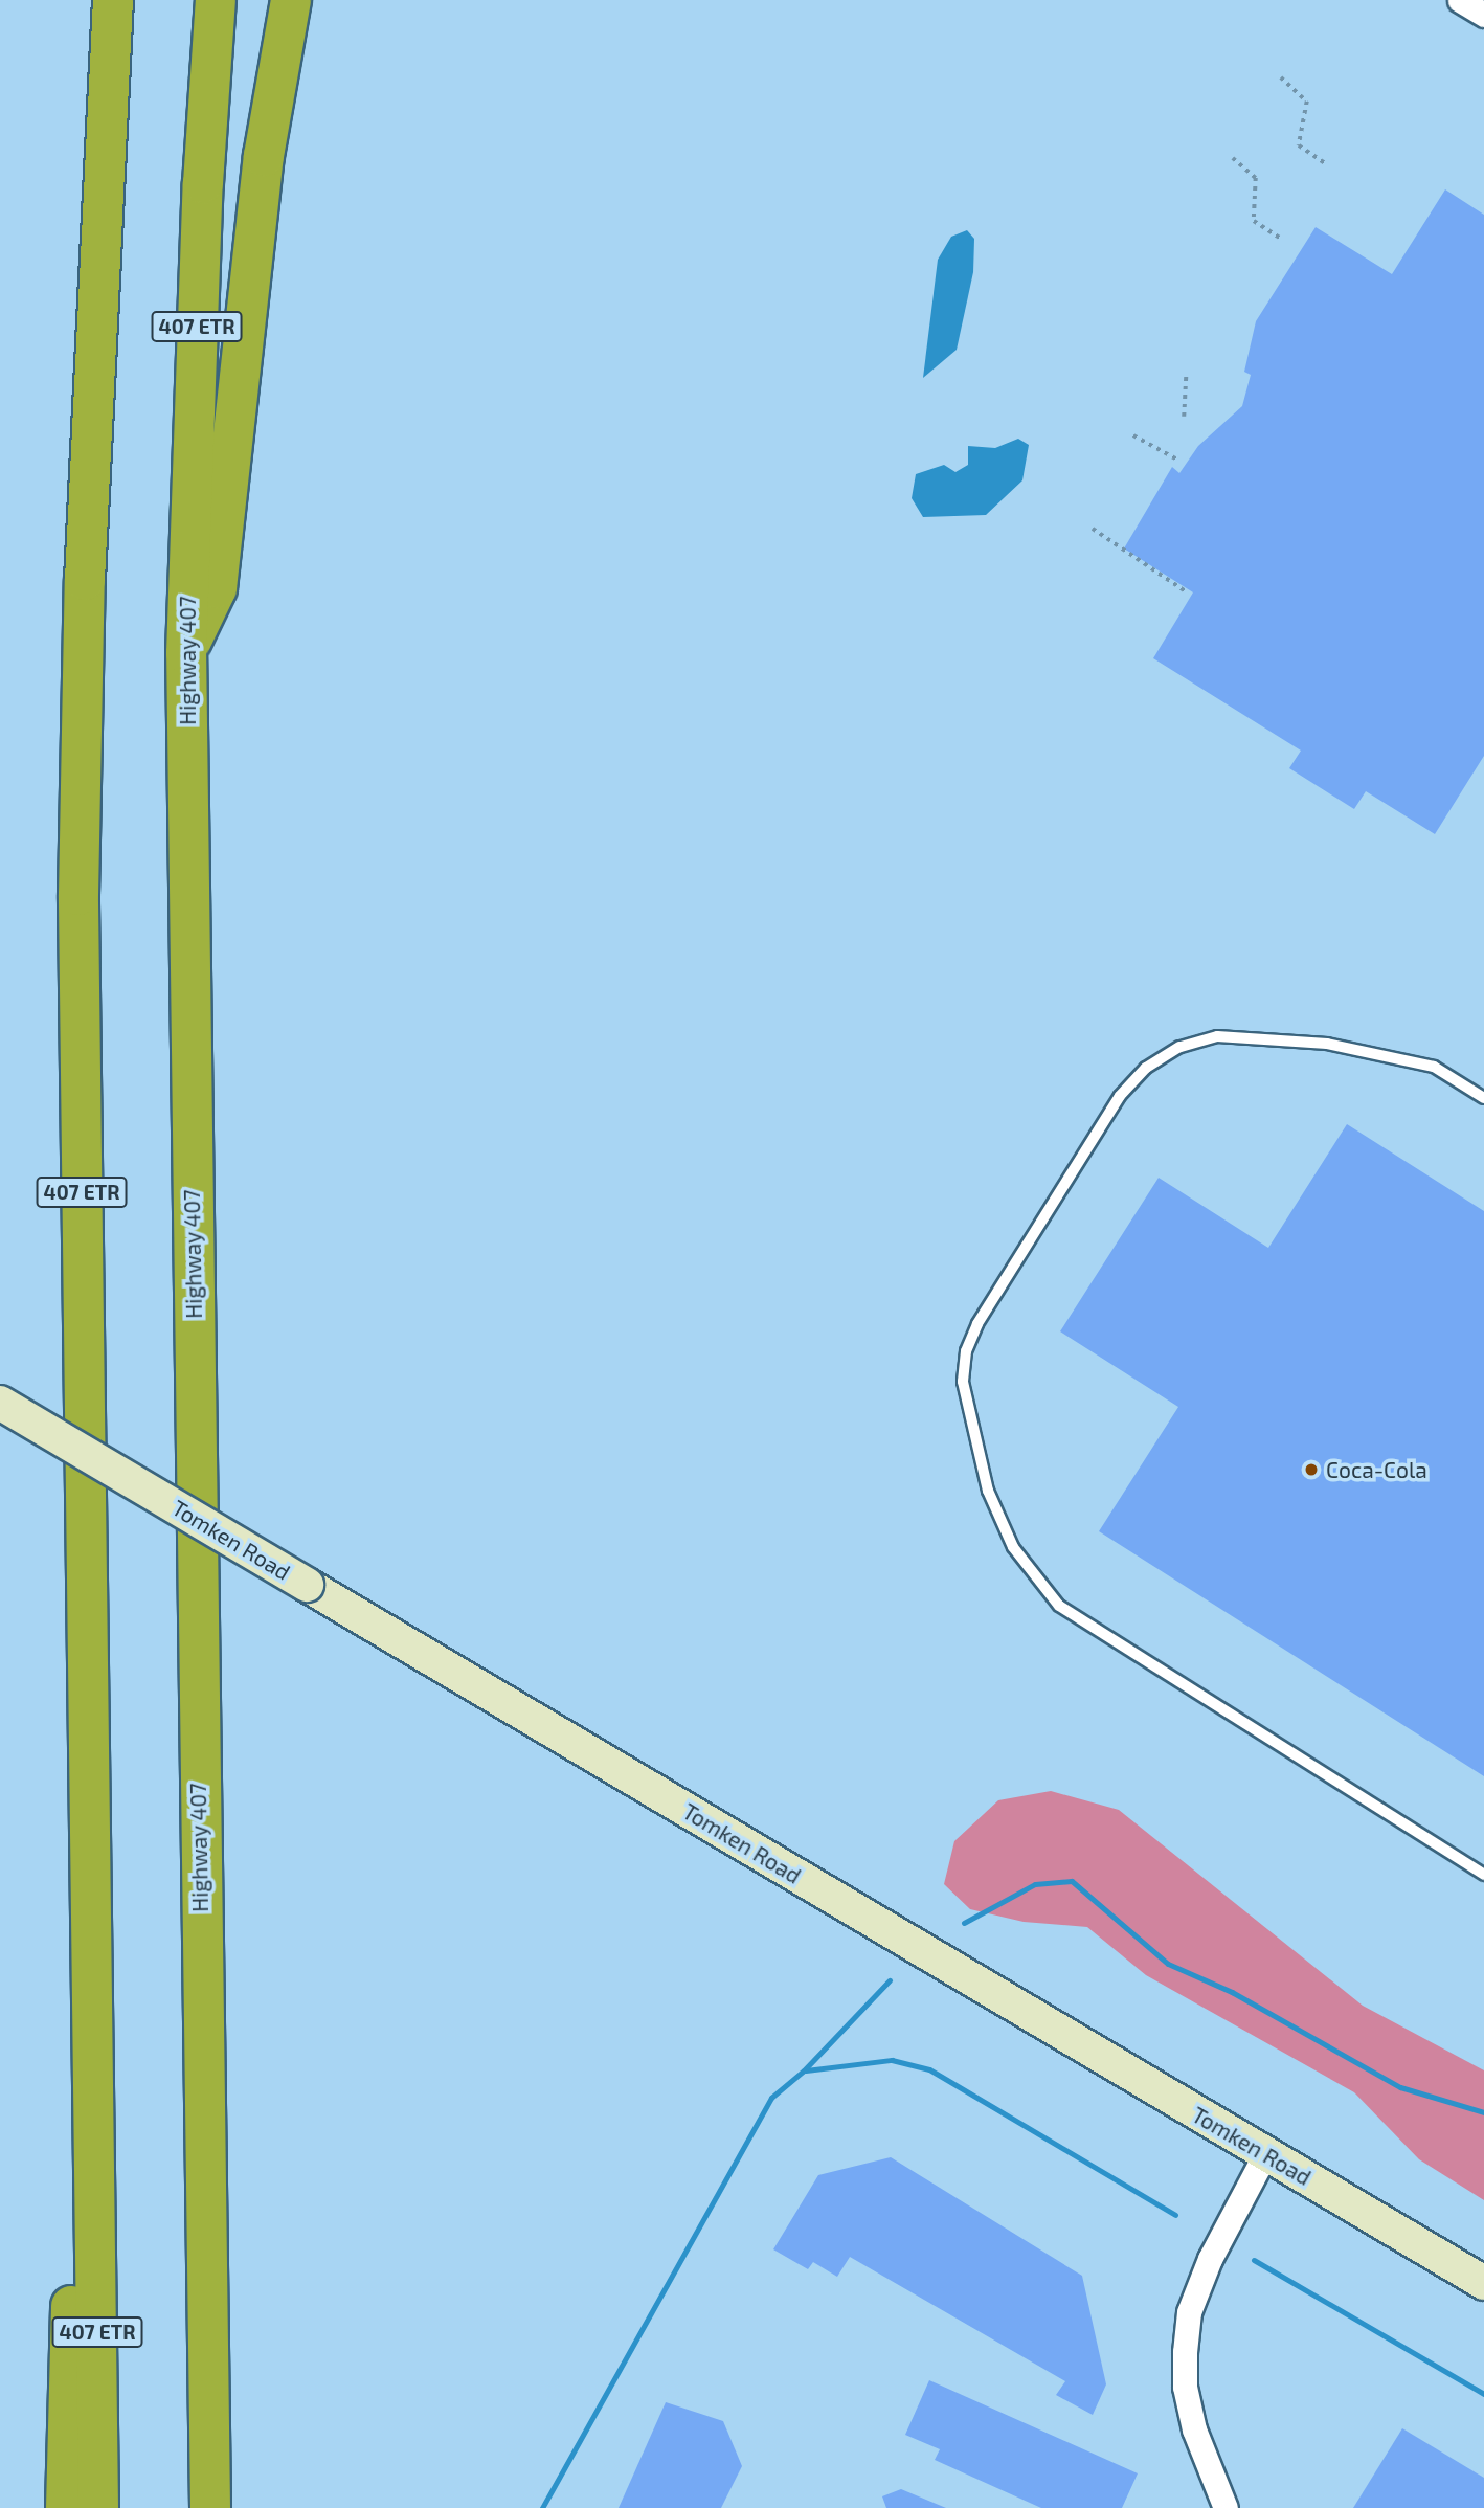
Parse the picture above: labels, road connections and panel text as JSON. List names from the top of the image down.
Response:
{
  "streets": {
    "highway": ["407 ETR", "Highway 407"],
    "main road": ["Tomken Road"]
  },
  "places": ["Coca-Cola"]
}
